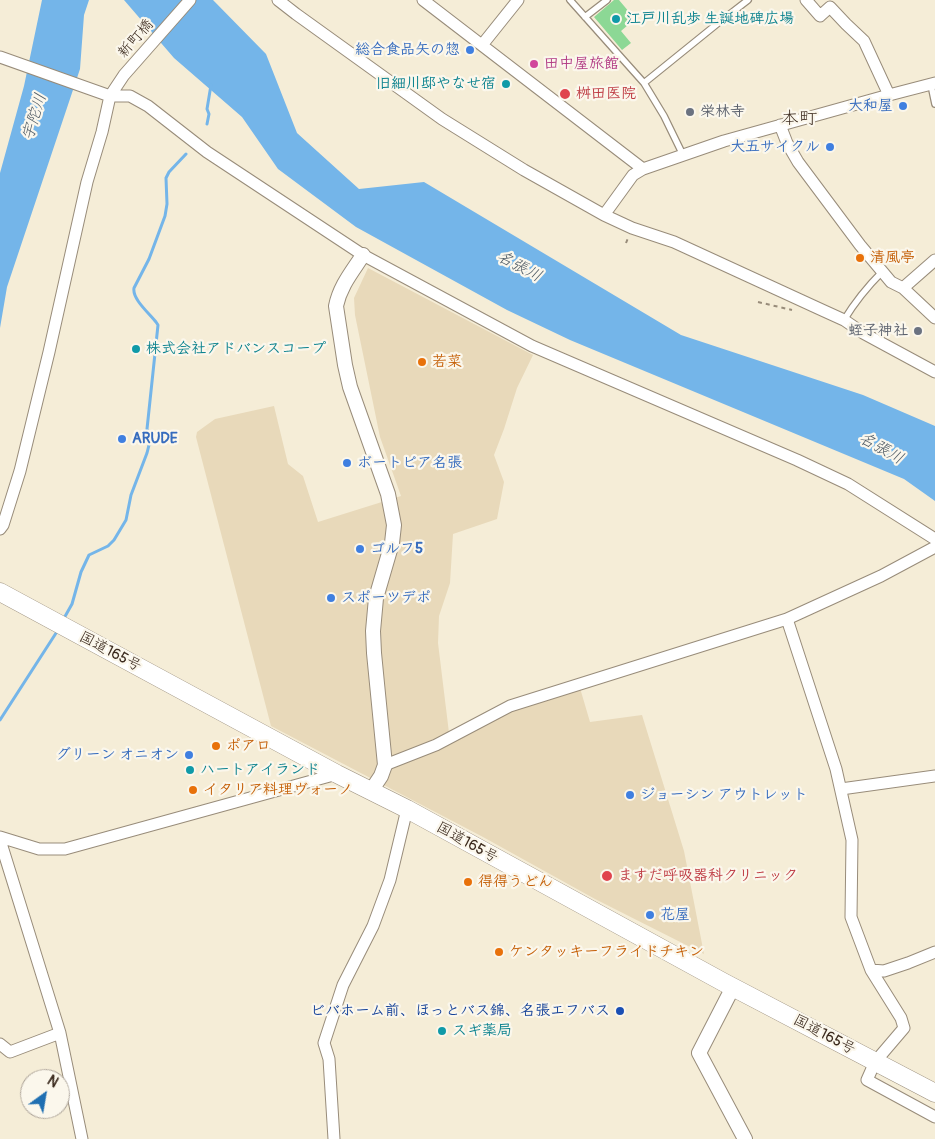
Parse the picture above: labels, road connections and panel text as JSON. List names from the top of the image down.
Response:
{
  "streets": {
    "highway": ["国道165号"],
    "street": ["新町橋"]
  },
  "districts": ["本町"],
  "water": ["宇陀川", "名張川"],
  "places": [
    "江戸川乱歩 生誕地碑広場",
    "総合食品矢の惣",
    "田中屋旅館",
    "旧細川邸やなせ宿",
    "桝田医院",
    "大和屋",
    "栄林寺",
    "大五サイクル",
    "清風亭",
    "蛭子神社",
    "株式会社アドバンスコープ",
    "若菜",
    "ARUDE",
    "ボートピア名張",
    "ゴルフ5",
    "スポーツデポ",
    "ポアロ",
    "グリーン オニオン",
    "ハートアイランド",
    "イタリア料理ヴォーノ",
    "ジョーシン アウトレット",
    "ますだ呼吸器科クリニック",
    "得得うどん",
    "花屋",
    "ケンタッキーフライドチキン",
    "ビバホーム前、ほっとバス錦、名張エフバス",
    "スギ薬局"
  ],
  "north": "top right"
}
